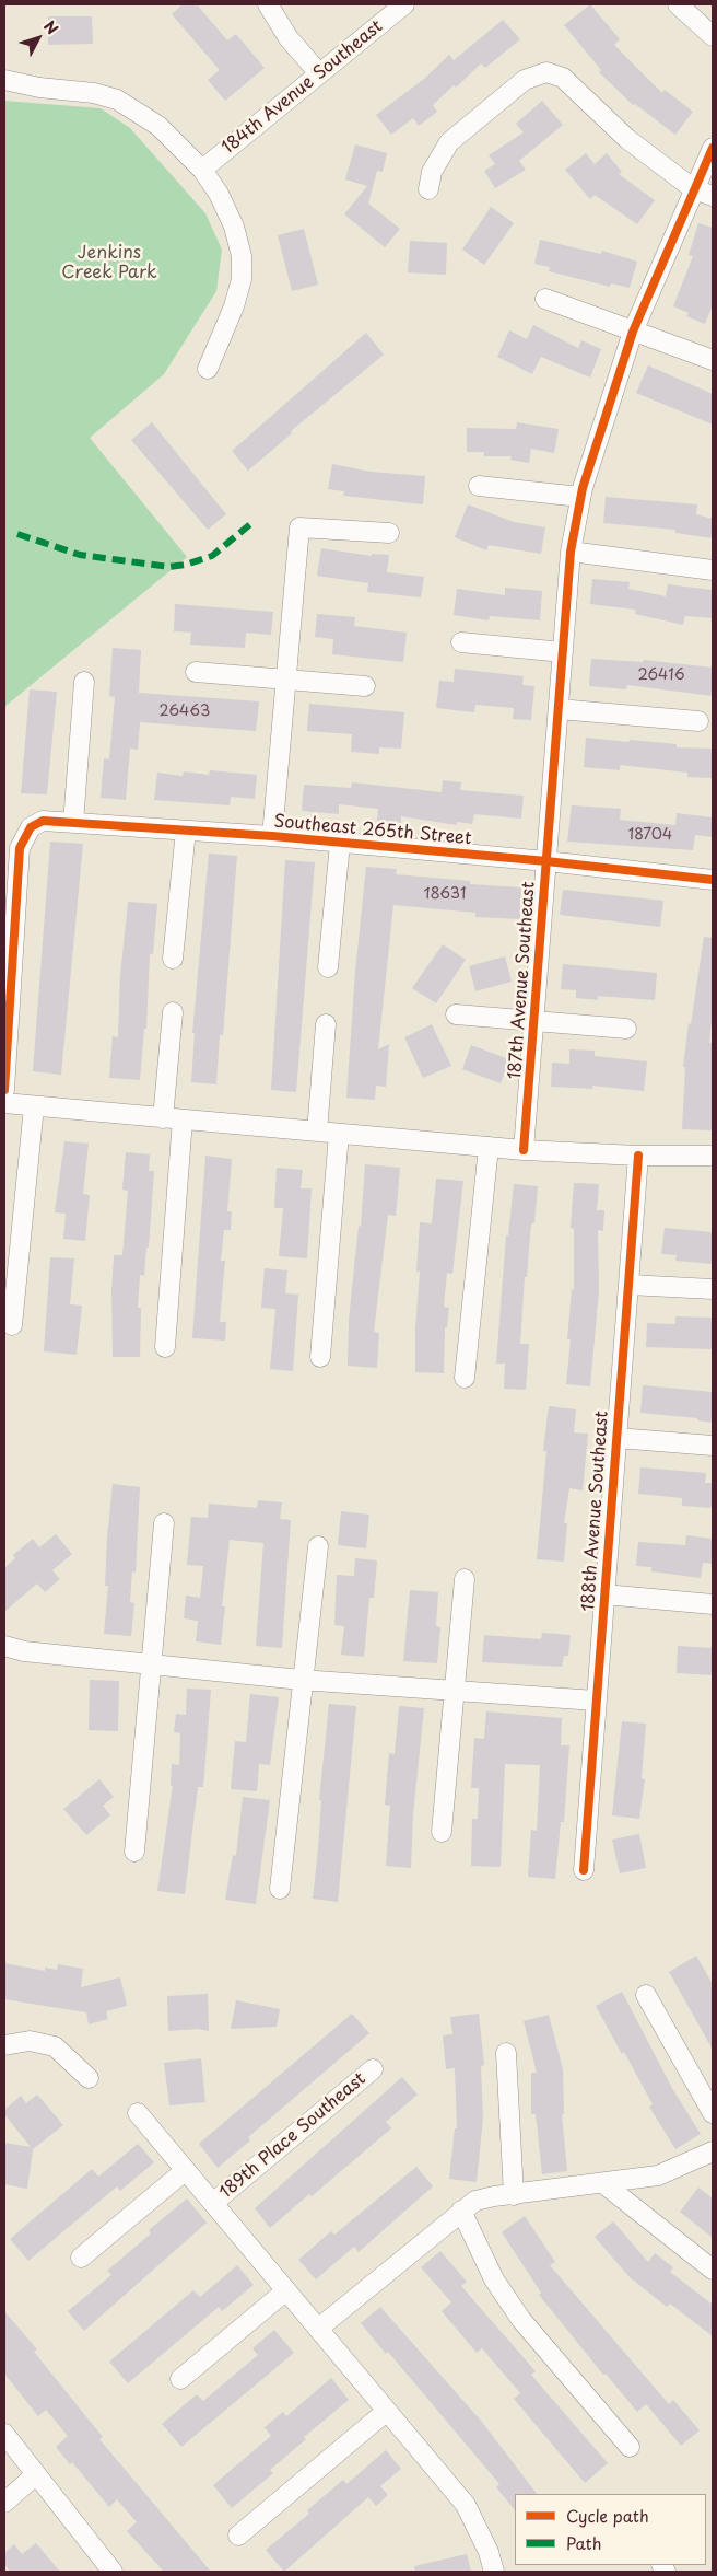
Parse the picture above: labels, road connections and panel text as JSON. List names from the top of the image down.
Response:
{
  "streets": {
    "street": [
      "184th Avenue Southeast",
      "Southeast 265th Street",
      "187th Avenue Southeast",
      "188th Avenue Southeast",
      "189th Place Southeast"
    ]
  },
  "crossings": [
    ["Southeast 265th Street", "187th Avenue Southeast"]
  ],
  "parks": ["Jenkins Creek Park"],
  "house_numbers": [
    "26416",
    "26463",
    "18704",
    "18631"
  ],
  "legend": ["Cycle path", "Path"],
  "north": "top right"
}
